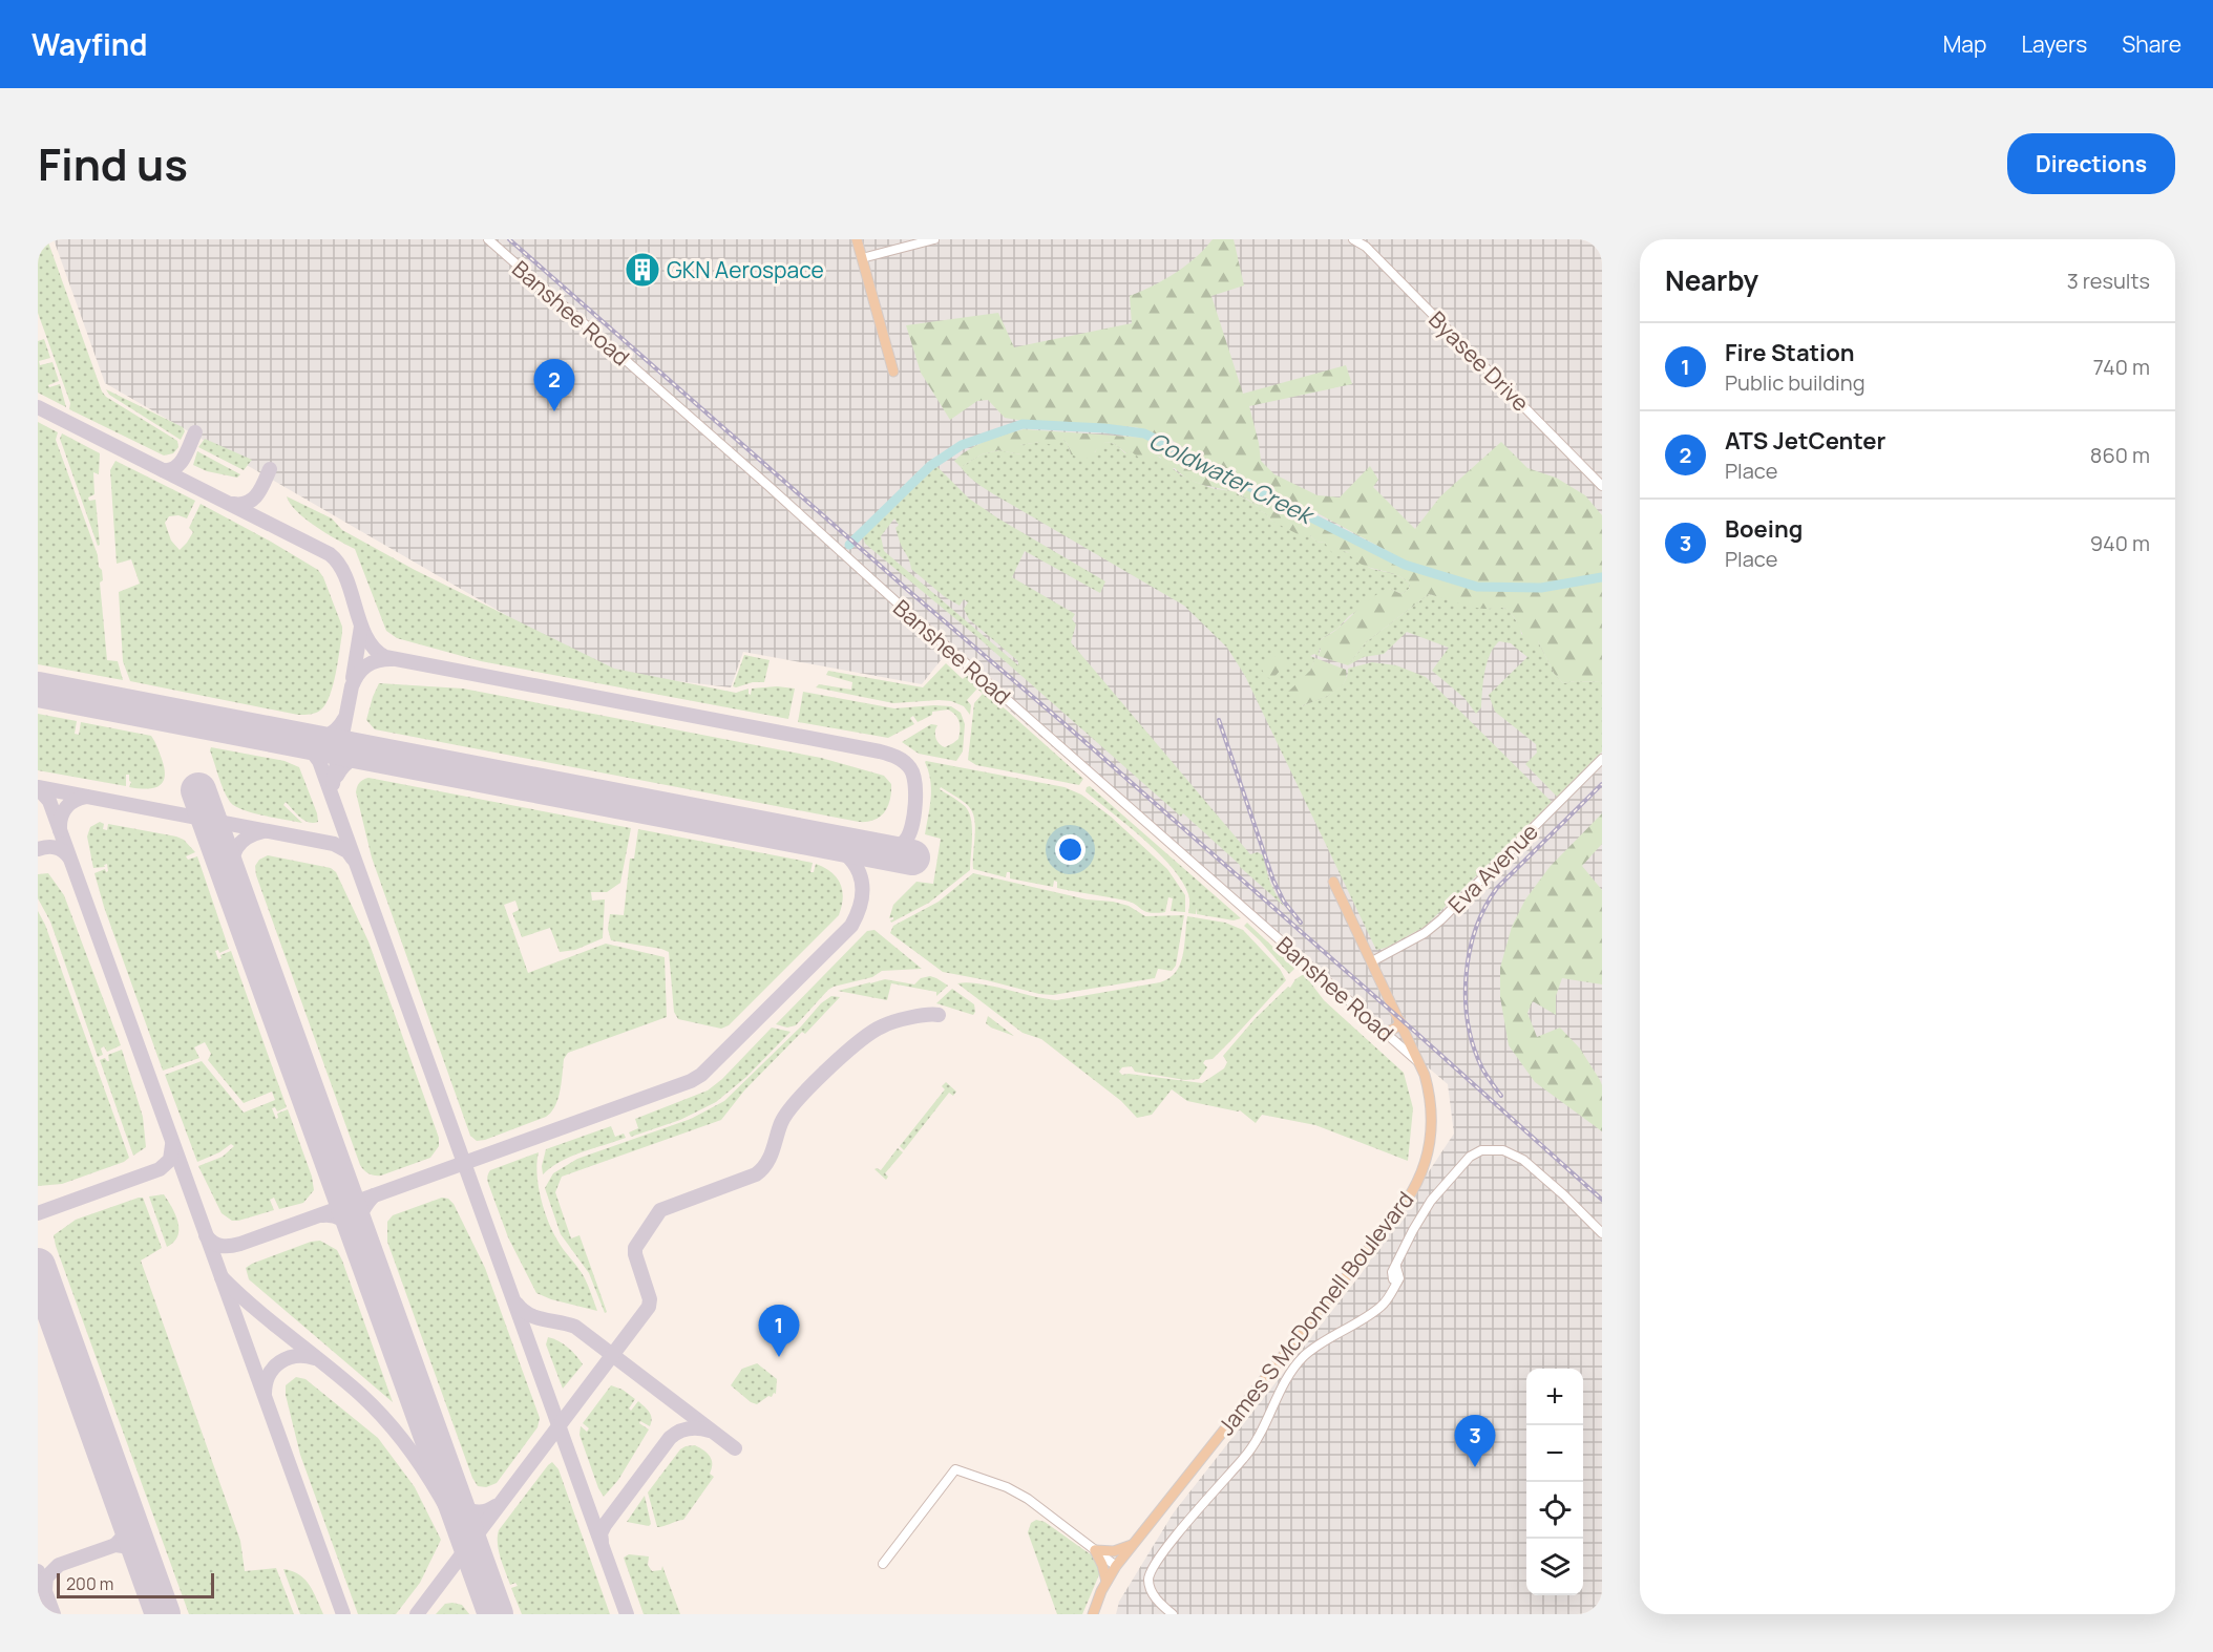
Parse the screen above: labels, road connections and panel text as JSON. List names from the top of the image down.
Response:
{
  "streets": {
    "main road": ["James S McDonnell Boulevard"],
    "street": ["Banshee Road", "Byasee Drive", "Eva Avenue"]
  },
  "crossings": [
    ["Banshee Road", "James S McDonnell Boulevard"],
    ["Eva Avenue", "James S McDonnell Boulevard"]
  ],
  "water": ["Coldwater Creek"],
  "places": {
    "building": ["GKN Aerospace"]
  },
  "scale_bar": "200 m",
  "page": {
    "header": "Wayfind",
    "nav": ["Map", "Layers", "Share"],
    "title": "Find us",
    "buttons": "Directions",
    "heading": ["Nearby", "3 results"],
    "list": [
      {
        "mark": "1",
        "name": "Fire Station",
        "note": "Public building",
        "value": "740 m"
      },
      {
        "mark": "2",
        "name": "ATS JetCenter",
        "note": "Place",
        "value": "860 m"
      },
      {
        "mark": "3",
        "name": "Boeing",
        "note": "Place",
        "value": "940 m"
      }
    ],
    "pins": ["2", "1", "3"],
    "map_buttons": ["+", "−"],
    "scale": "200 m"
  }
}
